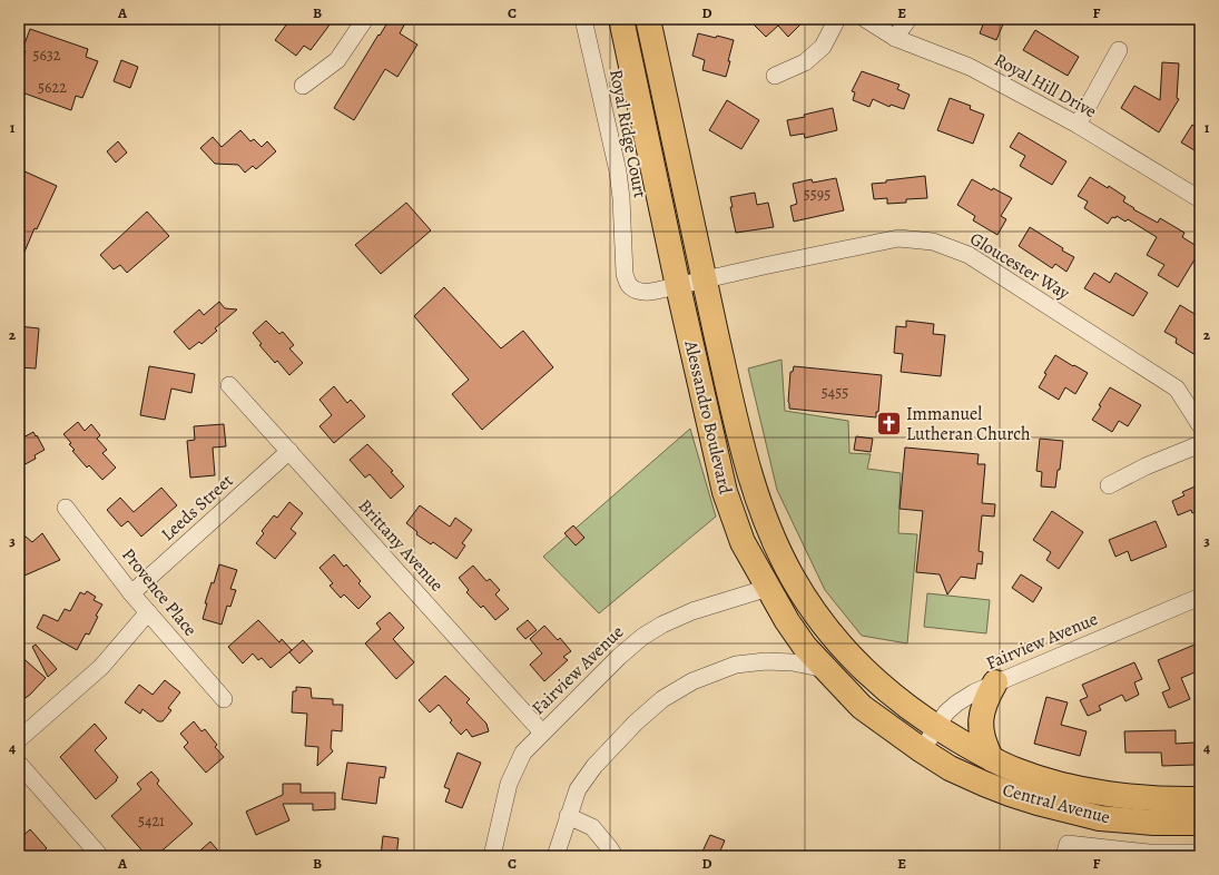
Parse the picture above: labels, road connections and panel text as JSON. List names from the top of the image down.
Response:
{
  "streets": {
    "main road": ["Alessandro Boulevard", "Central Avenue"],
    "street": [
      "Royal Hill Drive",
      "Royal Ridge Court",
      "Gloucester Way",
      "Leeds Street",
      "Brittany Avenue",
      "Provence Place",
      "Fairview Avenue"
    ]
  },
  "crossings": [
    ["Royal Ridge Court", "Gloucester Way"],
    ["Royal Ridge Court", "Alessandro Boulevard"],
    ["Gloucester Way", "Alessandro Boulevard"],
    ["Alessandro Boulevard", "Fairview Avenue"],
    ["Alessandro Boulevard", "Central Avenue"],
    ["Leeds Street", "Brittany Avenue"],
    ["Leeds Street", "Provence Place"],
    ["Brittany Avenue", "Fairview Avenue"],
    ["Fairview Avenue", "Central Avenue"]
  ],
  "places": {
    "church": ["Immanuel Lutheran Church"]
  },
  "house_numbers": [
    "5632",
    "5622",
    "5595",
    "5455",
    "5421"
  ],
  "grid": {
    "columns": [
      "A",
      "B",
      "C",
      "D",
      "E",
      "F"
    ],
    "rows": [
      "1",
      "2",
      "3",
      "4"
    ]
  }
}
